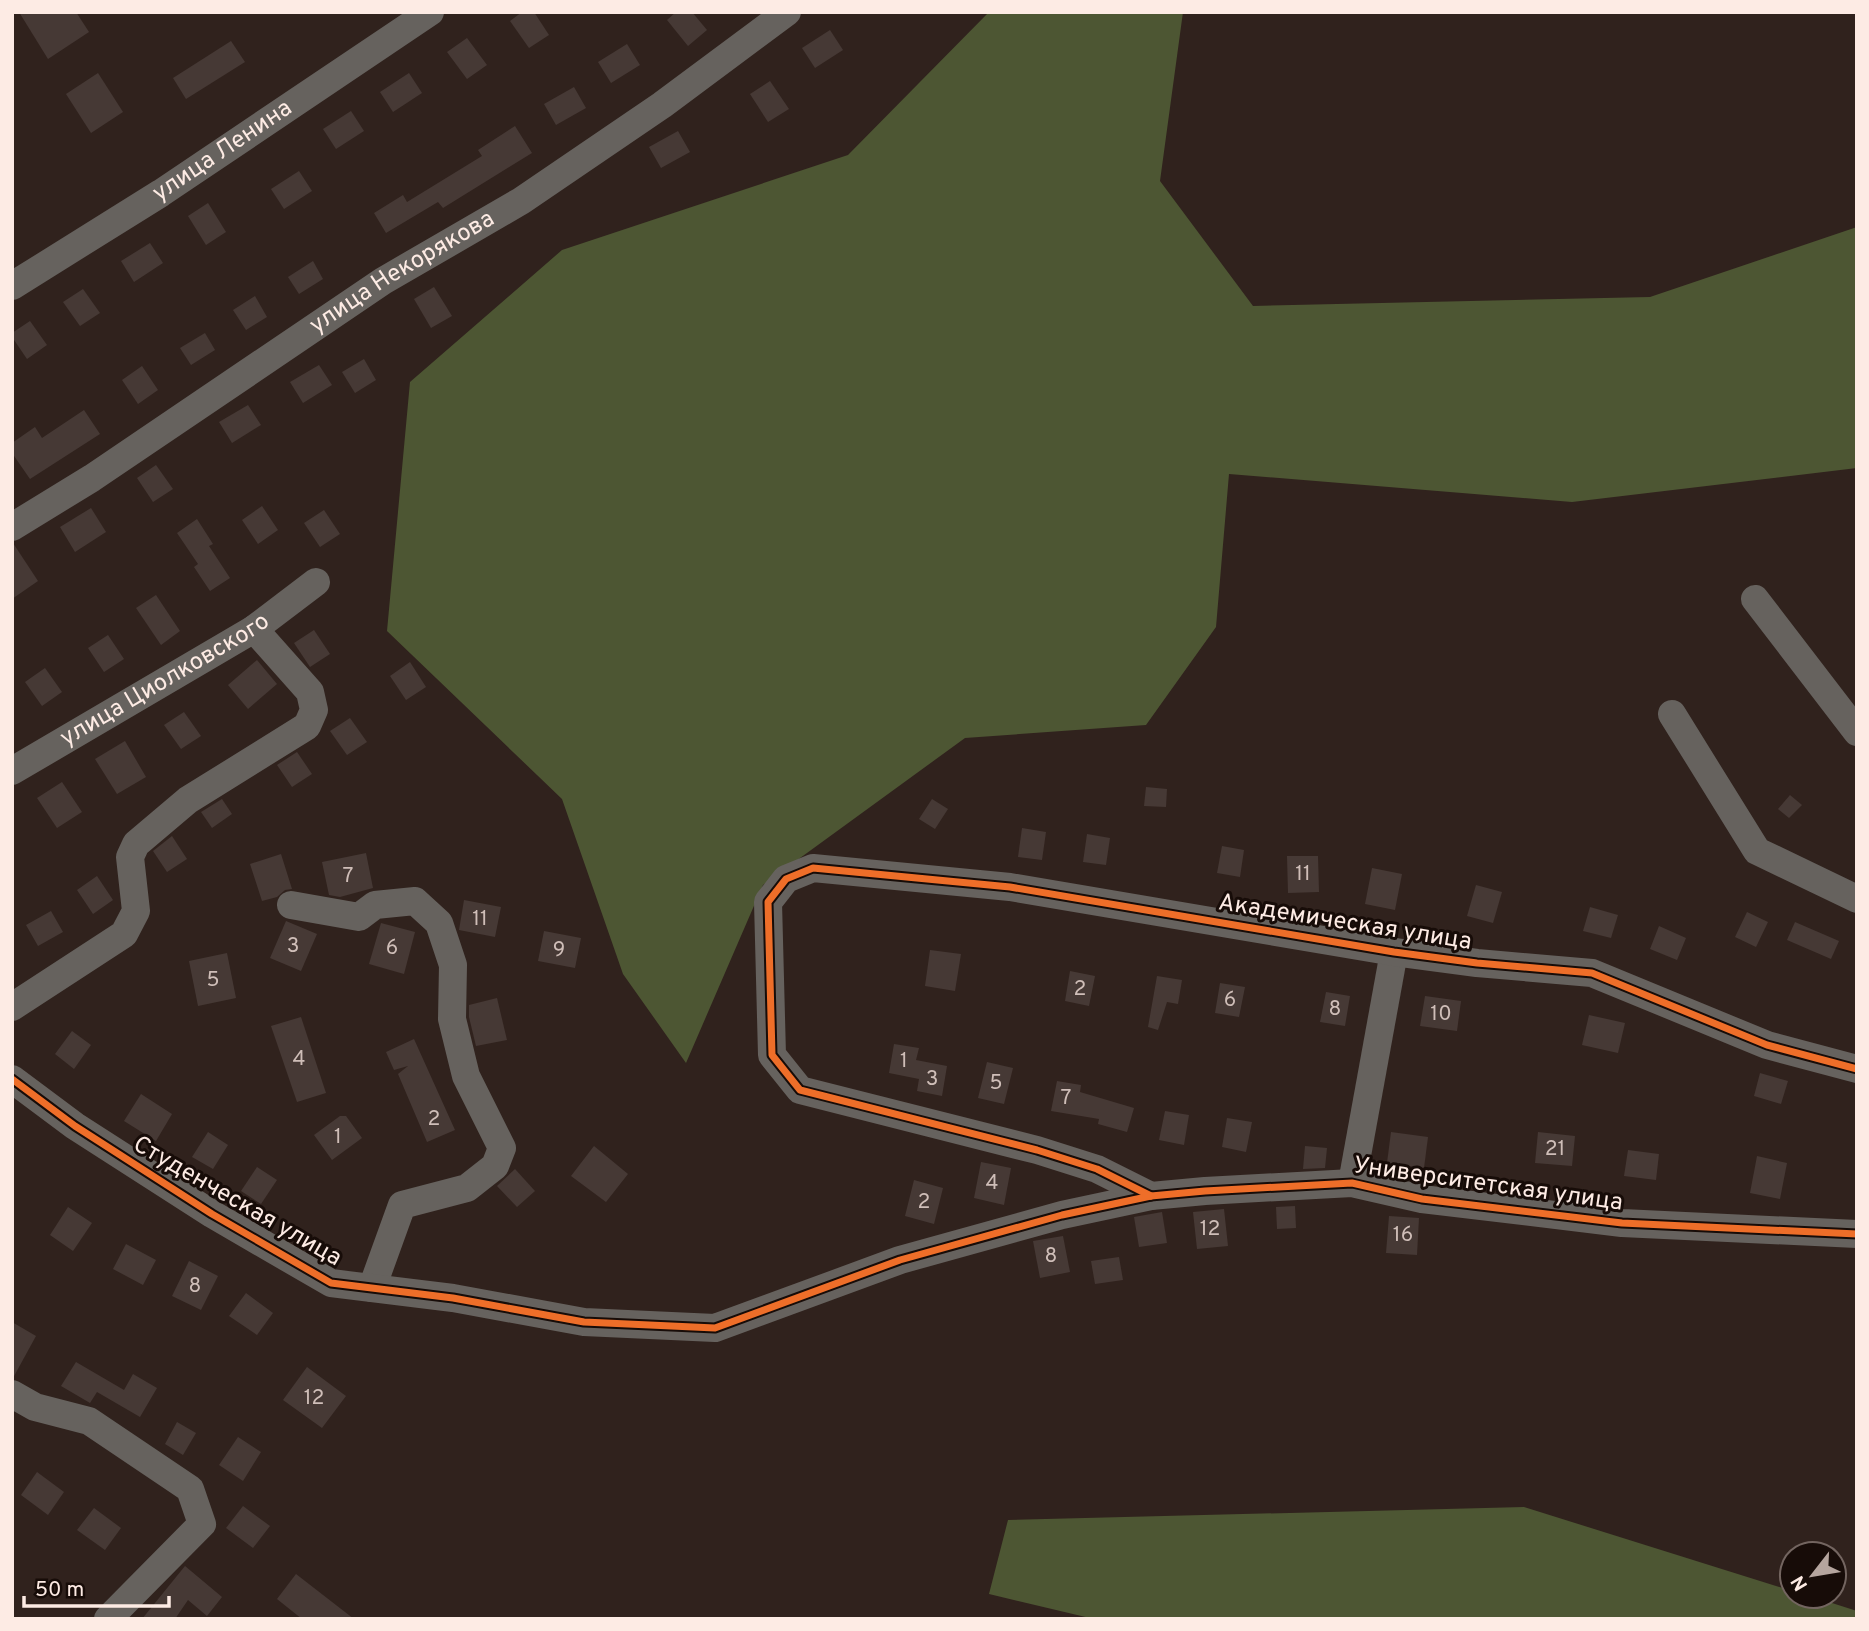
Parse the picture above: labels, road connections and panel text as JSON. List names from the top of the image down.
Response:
{
  "streets": {
    "street": [
      "улица Ленина",
      "улица Некорякова",
      "улица Циолковского",
      "Академическая улица",
      "Университетская улица",
      "Студенческая улица"
    ]
  },
  "crossings": [
    ["Академическая улица", "Университетская улица"],
    ["Университетская улица", "Студенческая улица"]
  ],
  "house_numbers": [
    "11",
    "7",
    "11",
    "3",
    "6",
    "9",
    "5",
    "2",
    "6",
    "8",
    "10",
    "4",
    "1",
    "3",
    "5",
    "7",
    "2",
    "1",
    "21",
    "4",
    "2",
    "12",
    "16",
    "8",
    "8",
    "12"
  ],
  "scale_bar": "50 m",
  "north": "bottom left"
}
